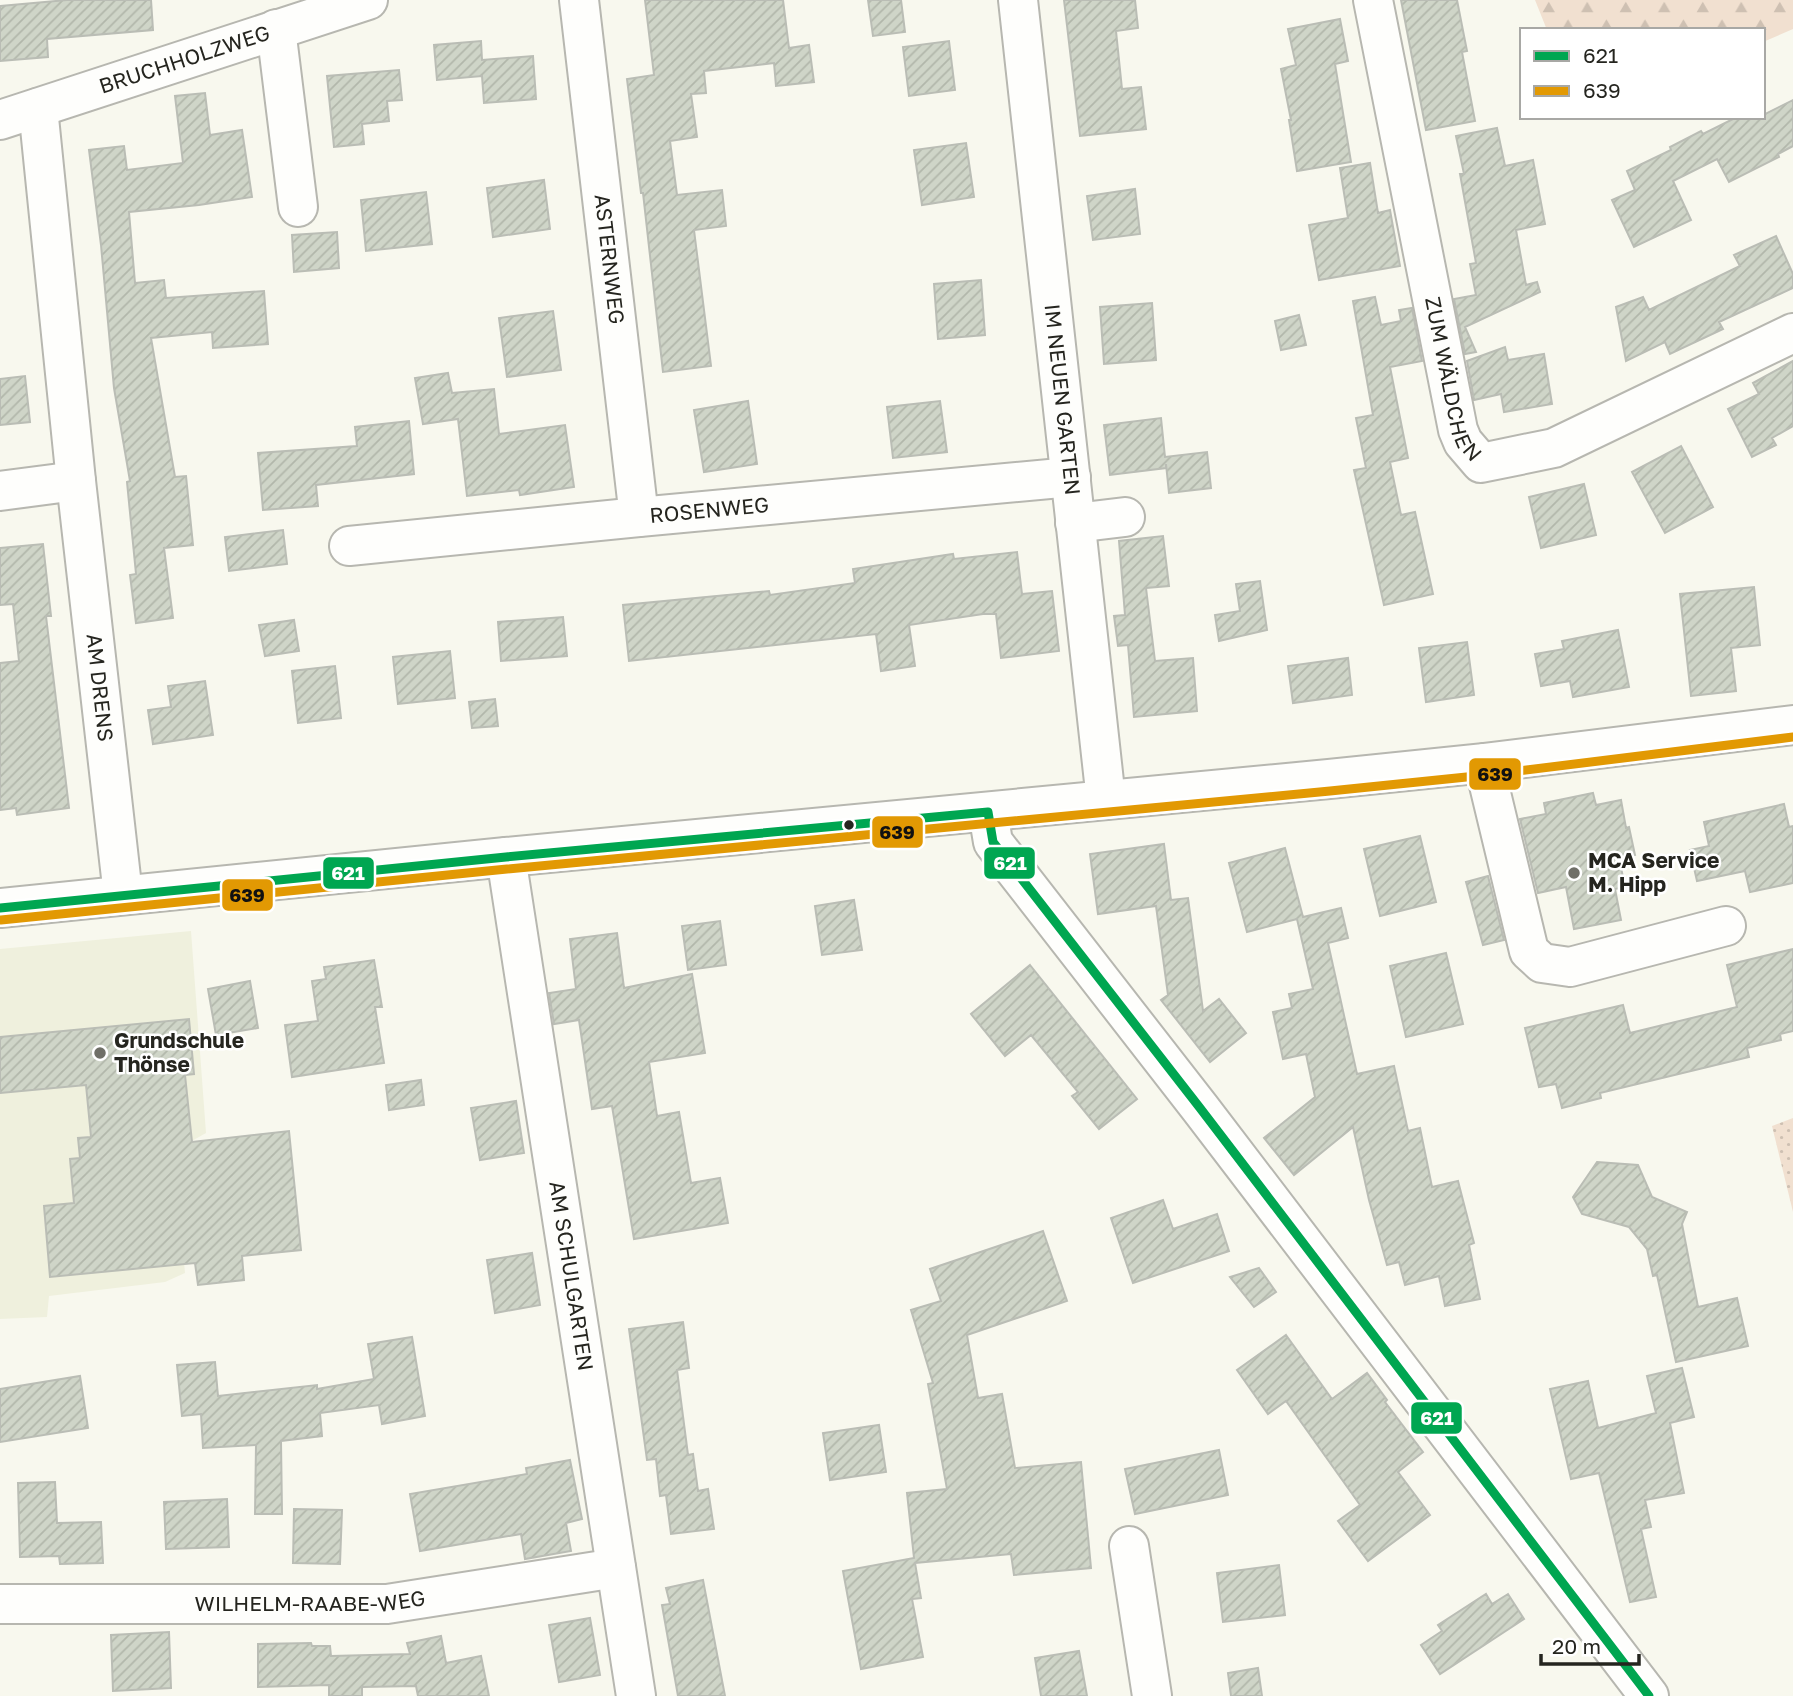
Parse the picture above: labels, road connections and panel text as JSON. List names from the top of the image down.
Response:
{
  "streets": {
    "street": [
      "BRUCHHOLZWEG",
      "ASTERNWEG",
      "ZUM WÄLDCHEN",
      "IM NEUEN GARTEN",
      "ROSENWEG",
      "AM DRENS",
      "AM SCHULGARTEN",
      "WILHELM-RAABE-WEG"
    ]
  },
  "crossings": [
    ["BRUCHHOLZWEG", "AM DRENS"],
    ["ASTERNWEG", "ROSENWEG"],
    ["IM NEUEN GARTEN", "ROSENWEG"],
    ["AM SCHULGARTEN", "WILHELM-RAABE-WEG"]
  ],
  "places": ["MCA Service M. Hipp", "Grundschule Thönse"],
  "lines": ["transit line 639", "transit line 621"],
  "legend": ["621", "639"],
  "scale_bar": "20 m"
}
